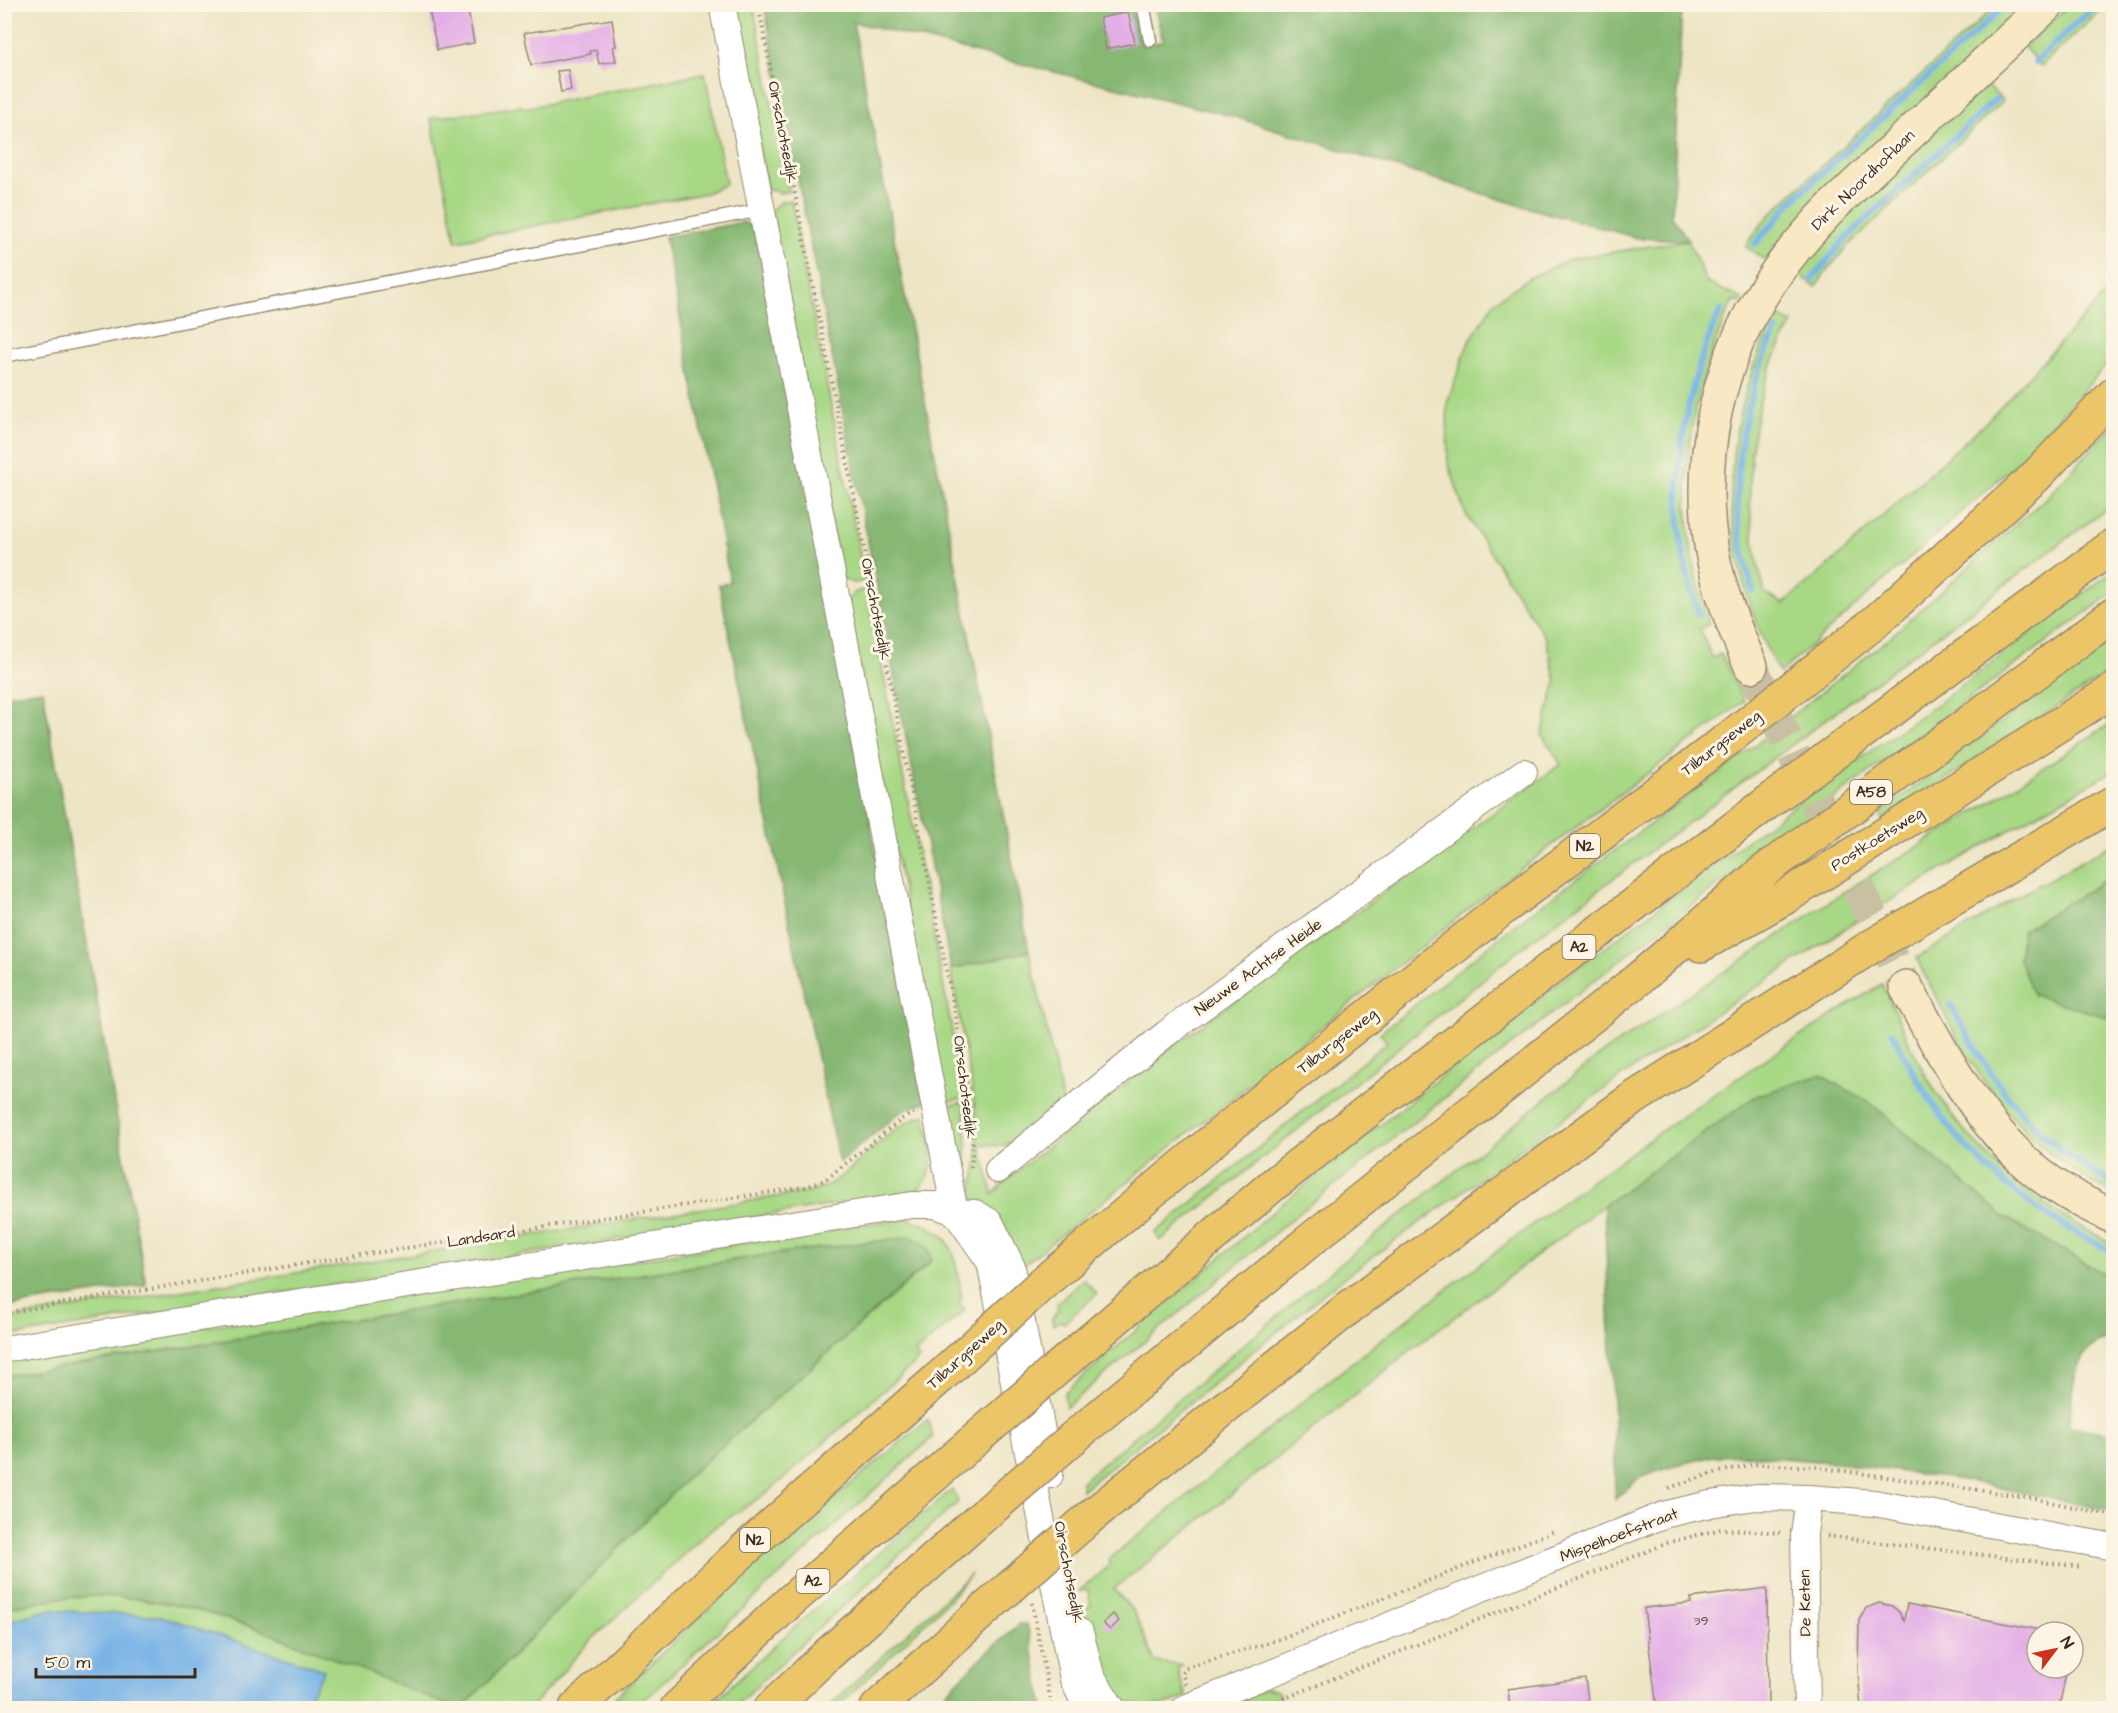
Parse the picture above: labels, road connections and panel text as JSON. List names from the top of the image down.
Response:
{
  "streets": {
    "highway": [
      "Tilburgseweg",
      "A58",
      "Postkoetsweg",
      "N2",
      "A2"
    ],
    "street": [
      "Oirschotsedijk",
      "Dirk Noordhoflaan",
      "Nieuwe Achtse Heide",
      "Mispelhoefstraat",
      "De Keten"
    ],
    "path": ["Landsard"]
  },
  "crossings": [
    ["Oirschotsedijk", "Landsard"],
    ["A58", "Postkoetsweg"],
    ["Mispelhoefstraat", "De Keten"]
  ],
  "house_numbers": ["39"],
  "scale_bar": "50 m",
  "north": "top right"
}
